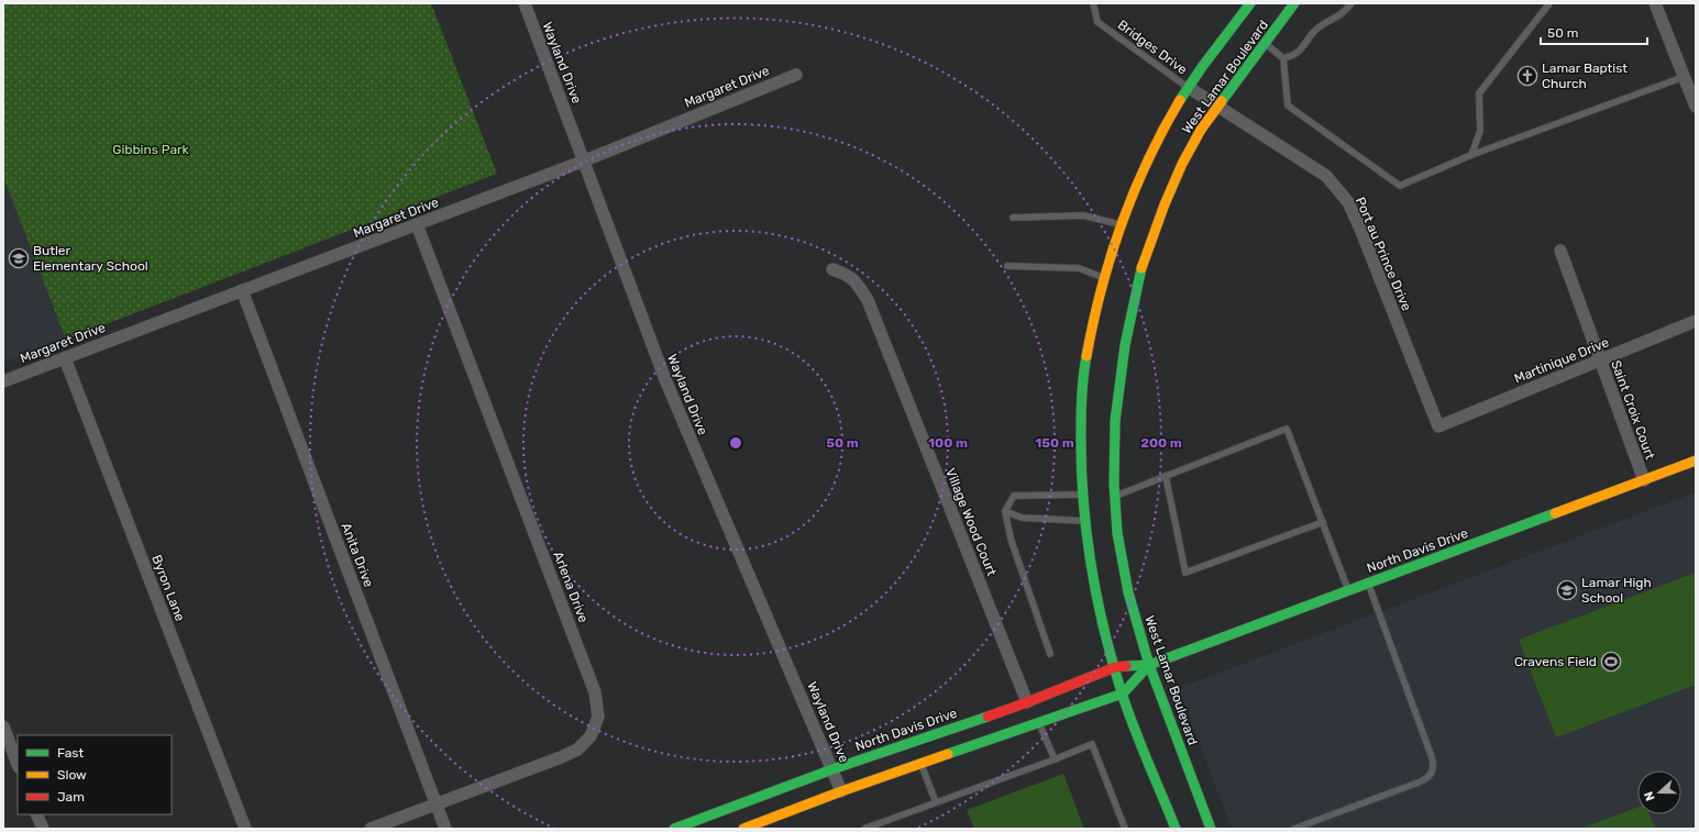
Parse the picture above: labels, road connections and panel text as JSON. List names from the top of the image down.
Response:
{
  "streets": {
    "main road": ["West Lamar Boulevard", "North Davis Drive"],
    "street": [
      "Wayland Drive",
      "Margaret Drive",
      "Port au Prince Drive",
      "Martinique Drive",
      "Saint Croix Court",
      "Village Wood Court",
      "Anita Drive",
      "Arlena Drive",
      "Byron Lane"
    ],
    "lane": ["Bridges Drive"]
  },
  "crossings": [
    ["Bridges Drive", "West Lamar Boulevard"],
    ["Bridges Drive", "Port au Prince Drive"],
    ["Wayland Drive", "Margaret Drive"],
    ["Wayland Drive", "North Davis Drive"],
    ["West Lamar Boulevard", "Port au Prince Drive"],
    ["West Lamar Boulevard", "North Davis Drive"],
    ["Margaret Drive", "Anita Drive"],
    ["Margaret Drive", "Arlena Drive"],
    ["Margaret Drive", "Byron Lane"],
    ["Port au Prince Drive", "Martinique Drive"],
    ["Martinique Drive", "Saint Croix Court"],
    ["Saint Croix Court", "North Davis Drive"],
    ["Village Wood Court", "North Davis Drive"],
    ["Anita Drive", "Arlena Drive"]
  ],
  "parks": ["Gibbins Park"],
  "places": {
    "church": ["Lamar Baptist Church"],
    "school or university": ["Butler Elementary School", "Lamar High School"],
    "sports": ["Cravens Field"]
  },
  "legend": ["Fast", "Slow", "Jam"],
  "scale_bar": "50 m",
  "north": "left",
  "rings": [
    "50 m",
    "100 m",
    "150 m",
    "200 m"
  ]
}
